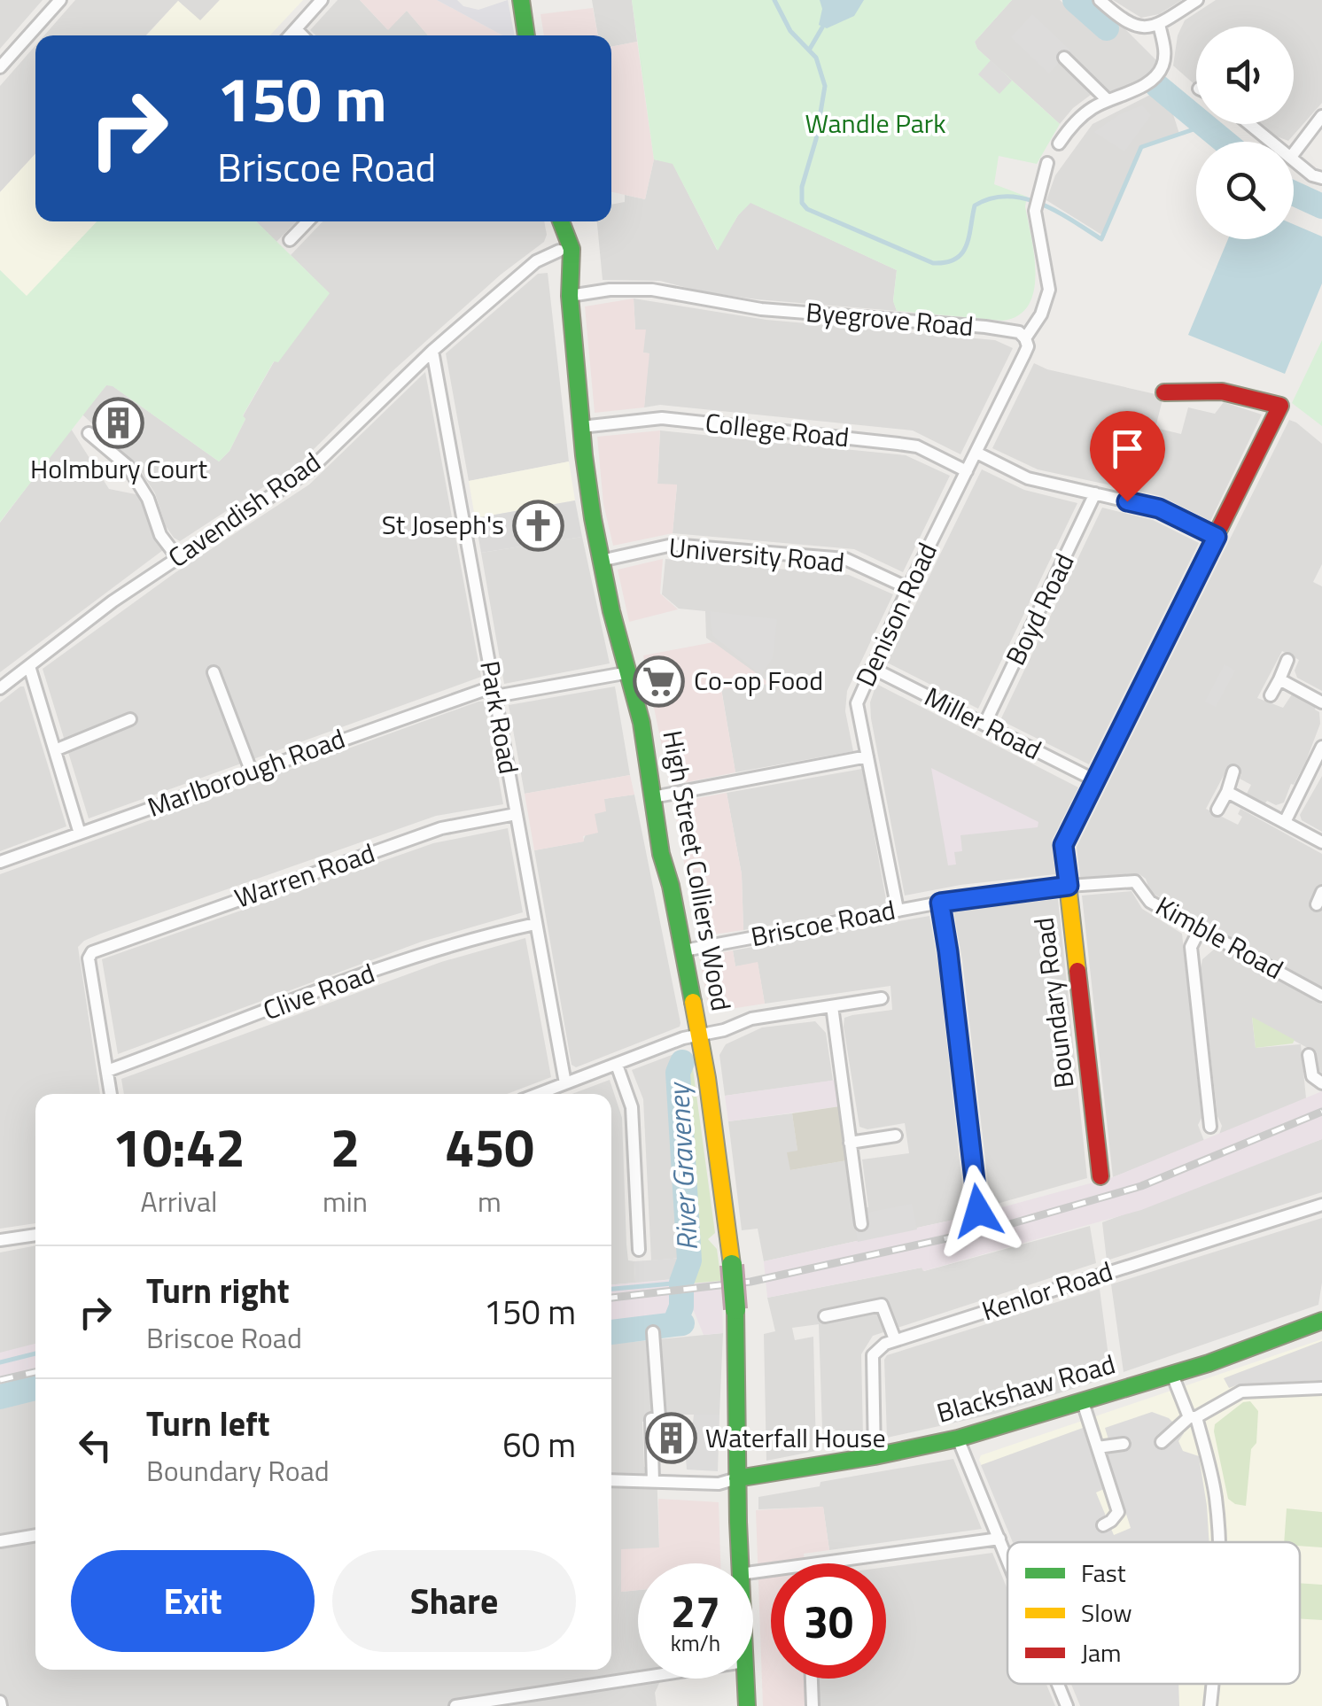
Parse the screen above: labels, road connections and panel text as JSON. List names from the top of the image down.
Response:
{
  "streets": {
    "main road": ["High Street Colliers Wood", "Boundary Road", "Blackshaw Road"],
    "street": [
      "Byegrove Road",
      "College Road",
      "Cavendish Road",
      "University Road",
      "Boyd Road",
      "Denison Road",
      "Park Road",
      "Miller Road",
      "Marlborough Road",
      "Warren Road",
      "Briscoe Road",
      "Kimble Road",
      "Clive Road",
      "Kenlor Road"
    ]
  },
  "crossings": [
    ["Byegrove Road", "Denison Road"],
    ["Byegrove Road", "High Street Colliers Wood"],
    ["College Road", "Denison Road"],
    ["College Road", "High Street Colliers Wood"],
    ["Cavendish Road", "Park Road"],
    ["Cavendish Road", "High Street Colliers Wood"],
    ["University Road", "Denison Road"],
    ["University Road", "High Street Colliers Wood"],
    ["Boyd Road", "Miller Road"],
    ["Denison Road", "Miller Road"],
    ["Denison Road", "Briscoe Road"],
    ["Park Road", "Marlborough Road"],
    ["Park Road", "Warren Road"],
    ["Park Road", "Clive Road"],
    ["Miller Road", "Boundary Road"],
    ["Marlborough Road", "High Street Colliers Wood"],
    ["High Street Colliers Wood", "Briscoe Road"],
    ["High Street Colliers Wood", "Blackshaw Road"],
    ["Warren Road", "Clive Road"],
    ["Briscoe Road", "Kimble Road"],
    ["Briscoe Road", "Boundary Road"],
    ["Kimble Road", "Boundary Road"]
  ],
  "water": ["River Graveney"],
  "parks": ["Wandle Park"],
  "places": {
    "building": ["Holmbury Court", "Waterfall House"],
    "church": ["St Joseph's"],
    "supermarket": ["Co-op Food"]
  },
  "legend": ["Fast", "Slow", "Jam"],
  "page": {
    "turn": ["150 m", "Briscoe Road"],
    "eta": [
      "10:42",
      "Arrival",
      "2",
      "min",
      "450",
      "m"
    ],
    "list": [
      {
        "name": "Turn right",
        "note": "Briscoe Road",
        "value": "150 m"
      },
      {
        "name": "Turn left",
        "note": "Boundary Road",
        "value": "60 m"
      }
    ],
    "buttons": ["Exit", "Share"],
    "speed": "27 km/h",
    "limit": "30"
  }
}
